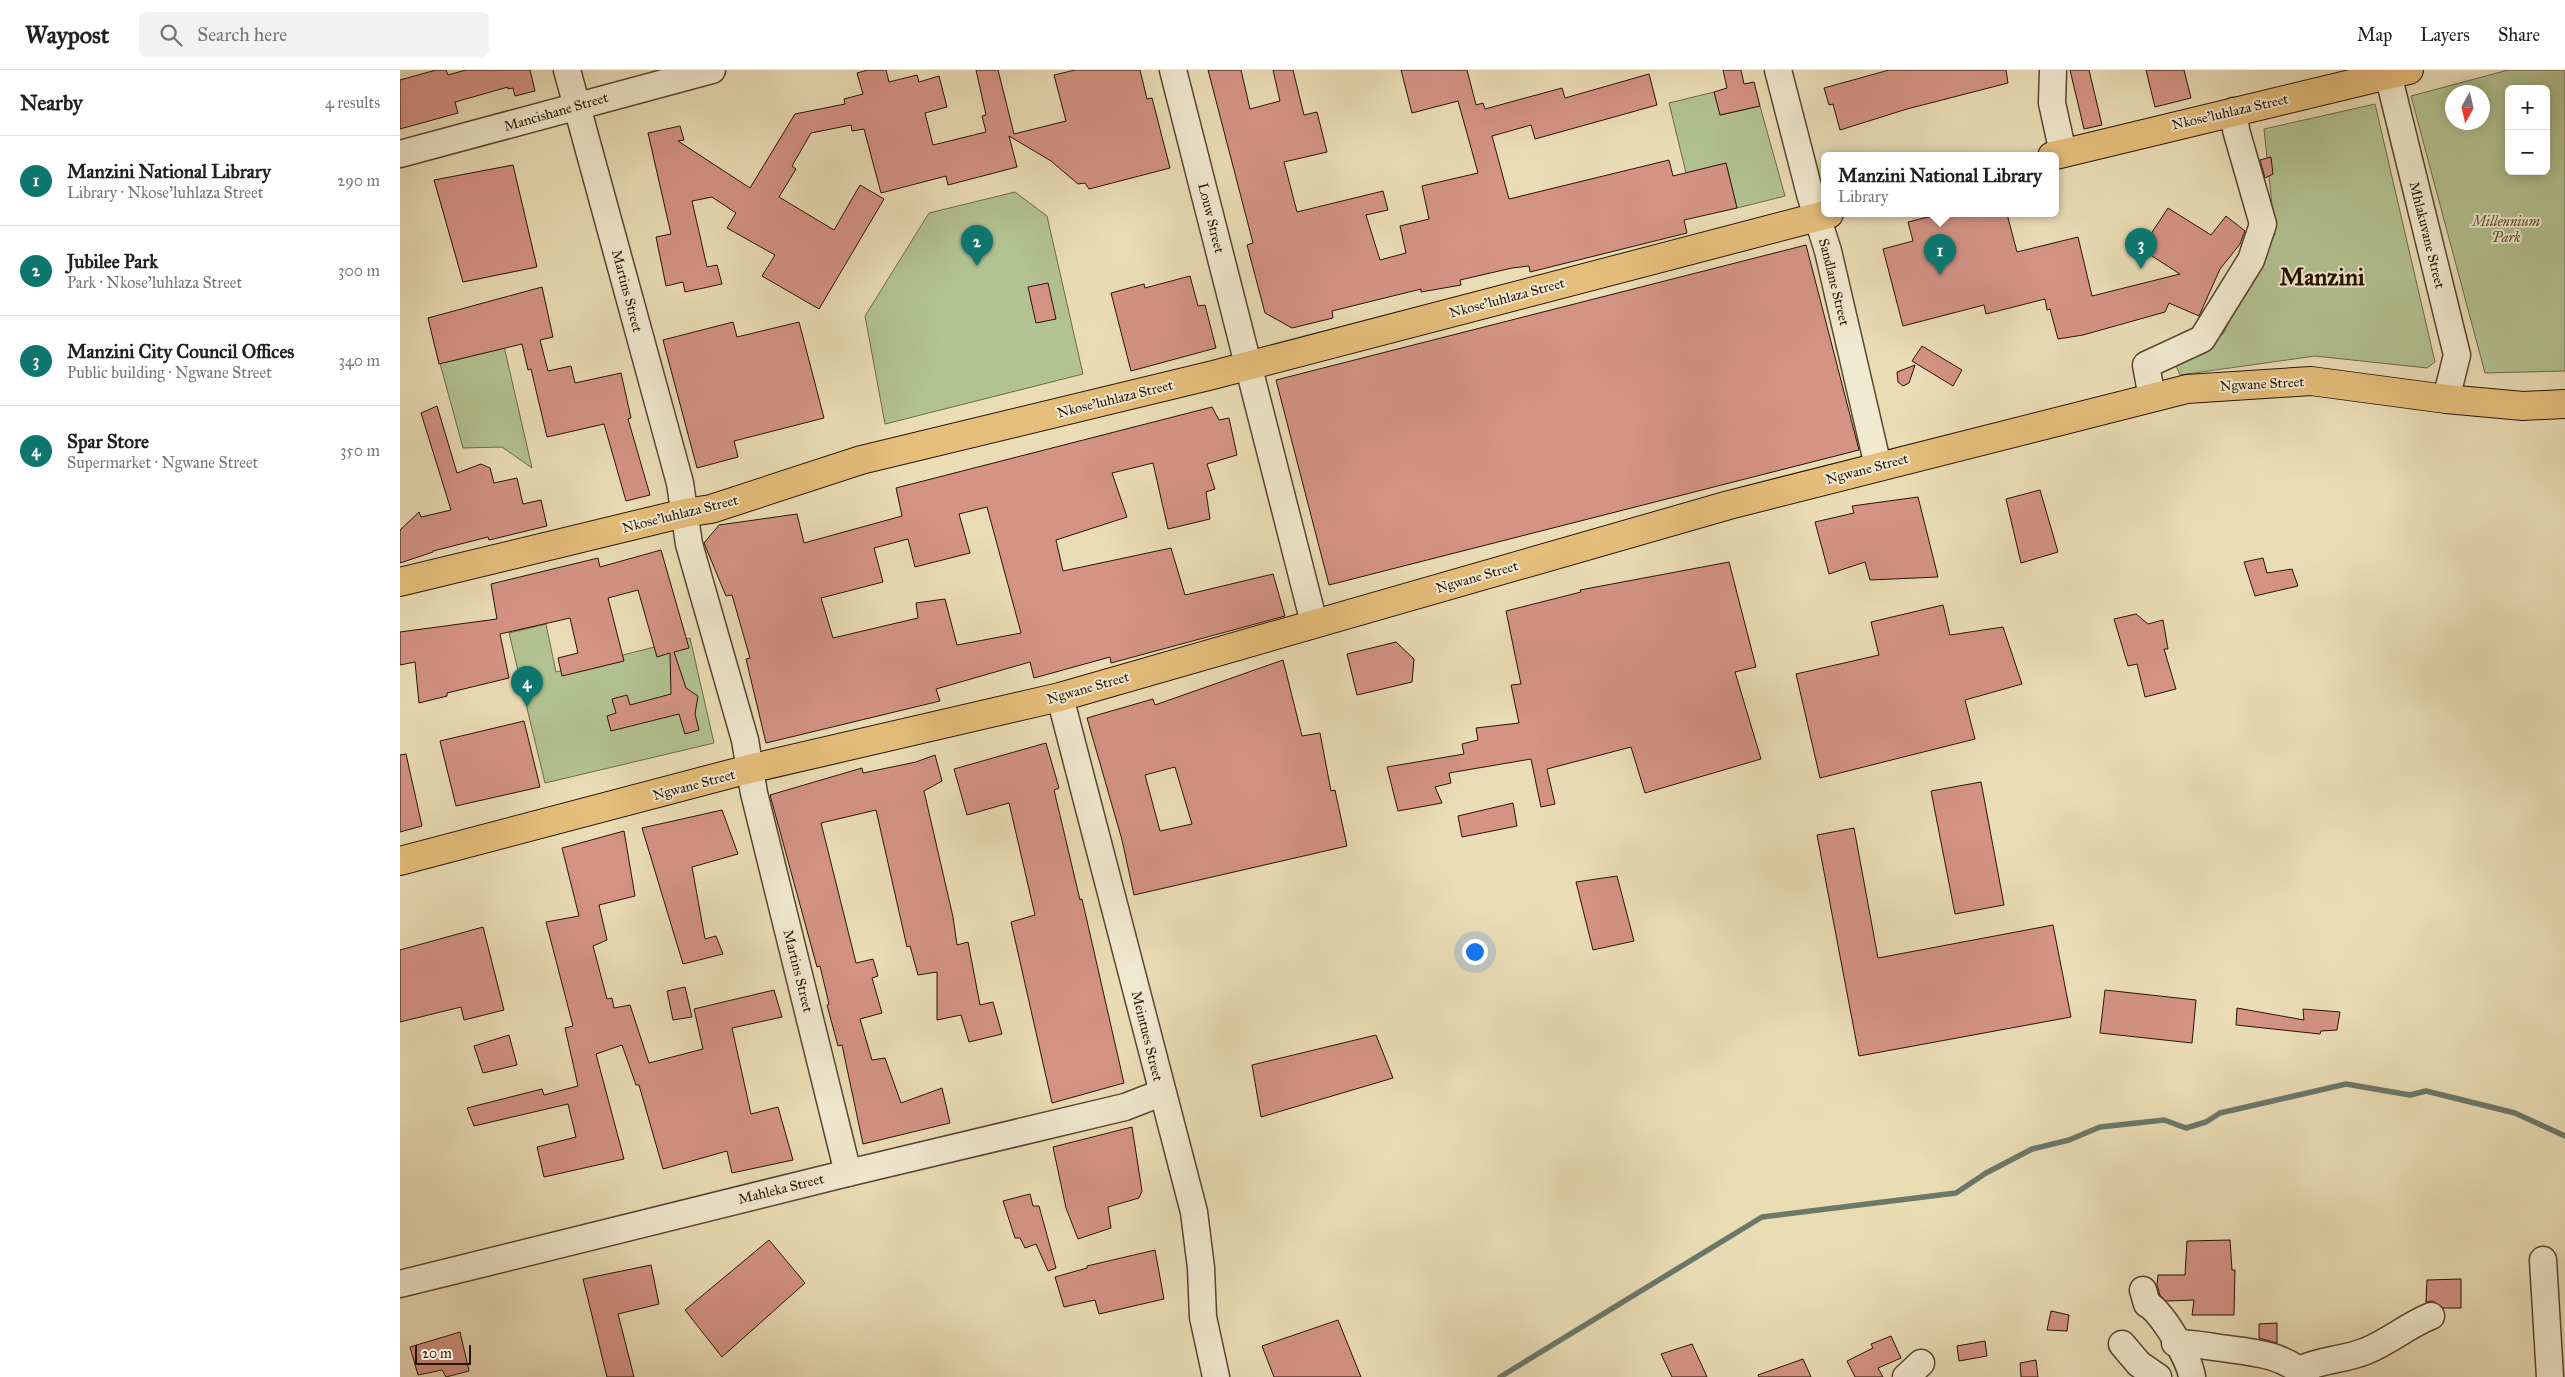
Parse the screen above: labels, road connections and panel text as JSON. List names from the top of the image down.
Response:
{
  "streets": {
    "main road": ["Nkose'luhlaza Street", "Ngwane Street"],
    "street": [
      "Mancishane Street",
      "Louw Street",
      "Mhlakuvane Street",
      "Sandlane Street",
      "Martins Street",
      "Meintues Street",
      "Mahleka Street"
    ]
  },
  "crossings": [
    ["Mancishane Street", "Martins Street"],
    ["Nkose'luhlaza Street", "Louw Street"],
    ["Nkose'luhlaza Street", "Mhlakuvane Street"],
    ["Nkose'luhlaza Street", "Martins Street"],
    ["Louw Street", "Ngwane Street"],
    ["Mhlakuvane Street", "Ngwane Street"],
    ["Sandlane Street", "Ngwane Street"],
    ["Martins Street", "Ngwane Street"],
    ["Martins Street", "Mahleka Street"],
    ["Ngwane Street", "Meintues Street"],
    ["Meintues Street", "Mahleka Street"]
  ],
  "districts": ["Manzini"],
  "parks": ["Millennium Park"],
  "scale_bar": "20 m",
  "north": "bottom",
  "page": {
    "header": "Waypost",
    "search": "Search here",
    "nav": ["Map", "Layers", "Share"],
    "heading": ["Nearby", "4 results"],
    "map_buttons": ["+", "−"],
    "list": [
      {
        "mark": "1",
        "name": "Manzini National Library",
        "note": "Library · Nkose'luhlaza Street",
        "value": "290 m"
      },
      {
        "mark": "2",
        "name": "Jubilee Park",
        "note": "Park · Nkose'luhlaza Street",
        "value": "300 m"
      },
      {
        "mark": "3",
        "name": "Manzini City Council Offices",
        "note": "Public building · Ngwane Street",
        "value": "340 m"
      },
      {
        "mark": "4",
        "name": "Spar Store",
        "note": "Supermarket · Ngwane Street",
        "value": "350 m"
      }
    ],
    "popup": ["Manzini National Library", "Library"],
    "pins": [
      "2",
      "3",
      "1",
      "4"
    ],
    "scale": "20 m"
  }
}
